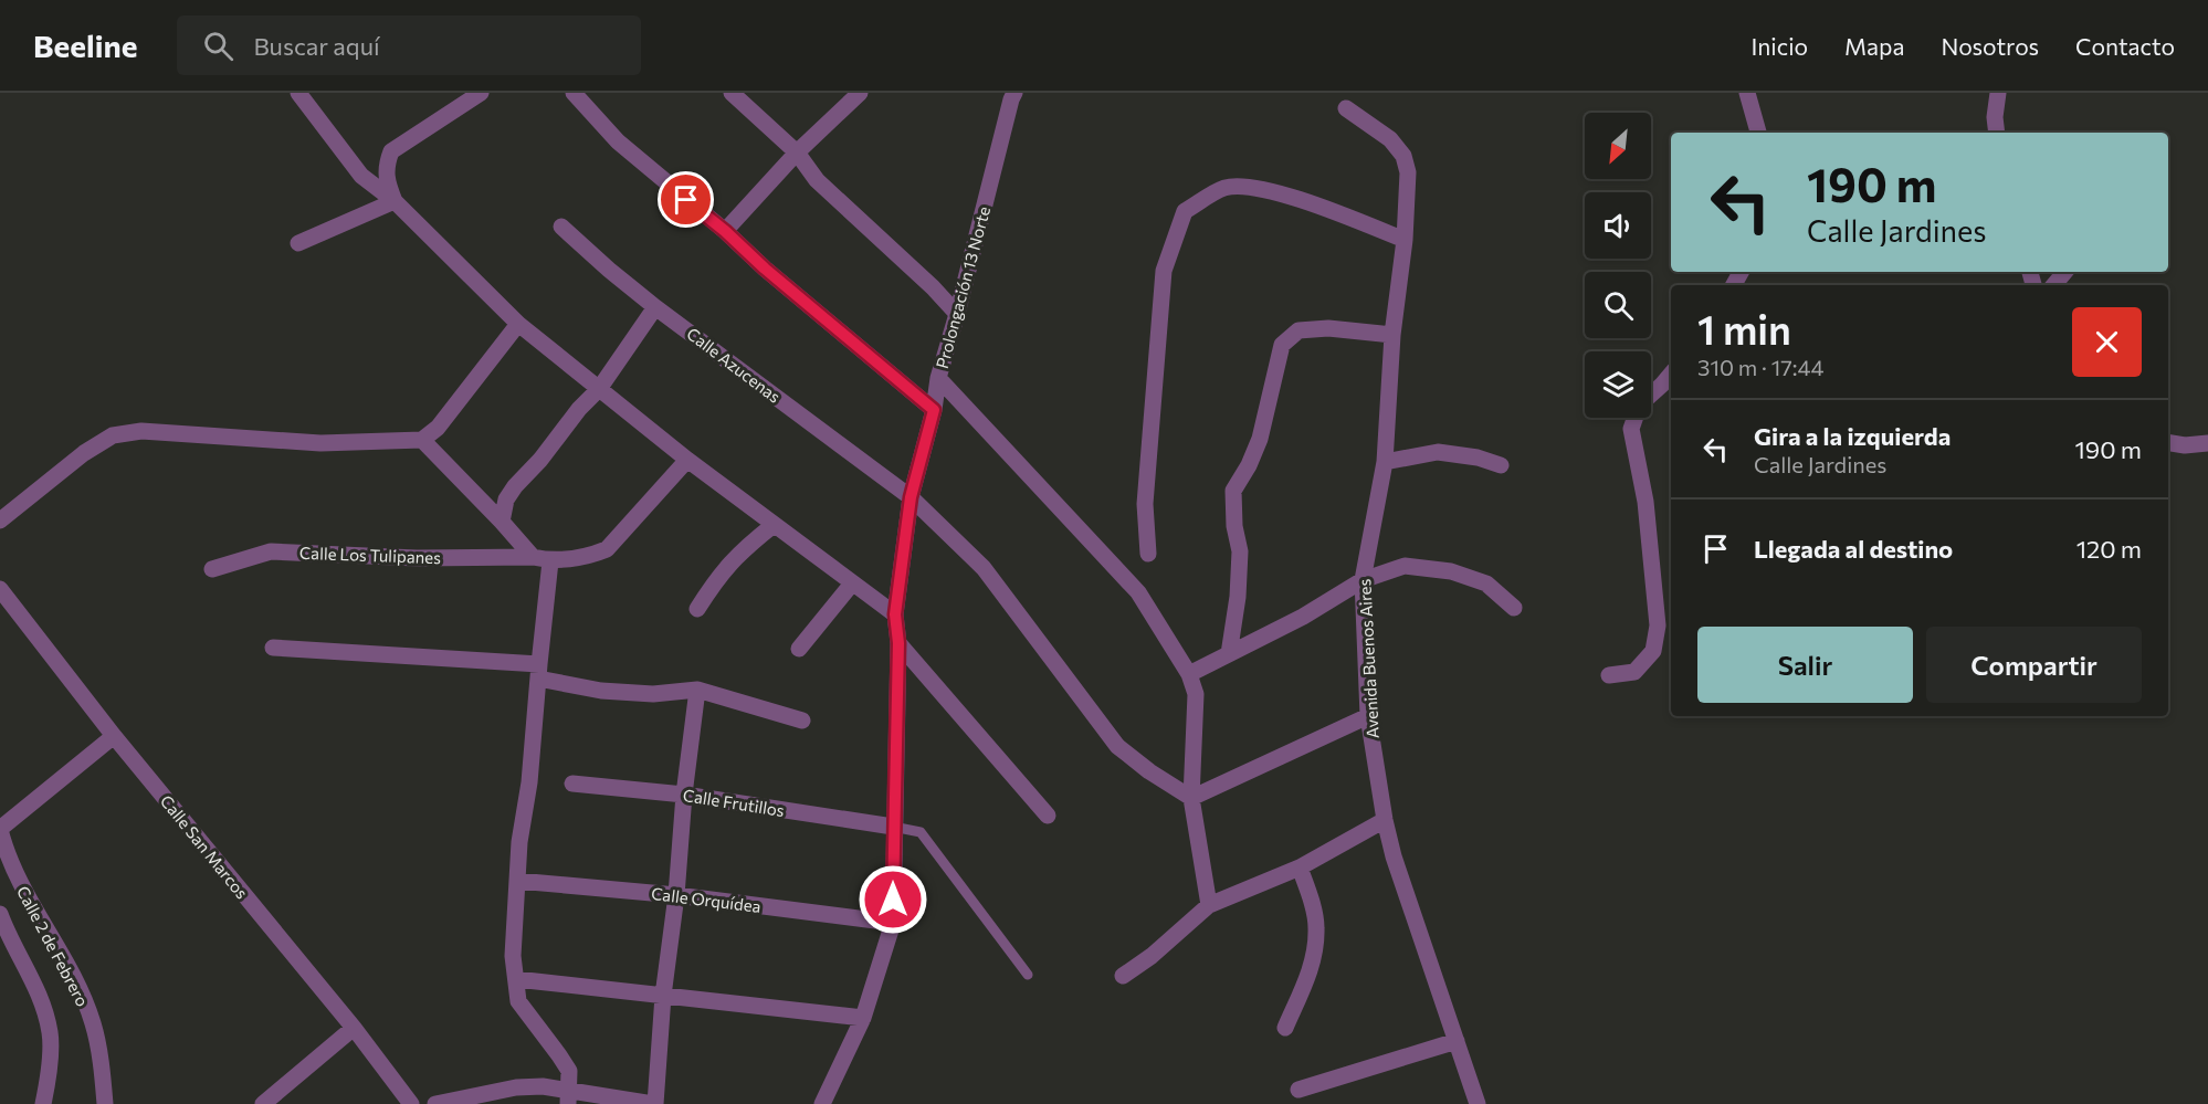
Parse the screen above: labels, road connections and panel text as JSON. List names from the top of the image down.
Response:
{
  "streets": {
    "street": [
      "Prolongación 13 Norte",
      "Calle Azucenas",
      "Calle Los Tulipanes",
      "Avenida Buenos Aires",
      "Calle Frutillos",
      "Calle San Marcos",
      "Calle Orquídea",
      "Calle 2 de Febrero"
    ]
  },
  "crossings": [
    ["Prolongación 13 Norte", "Calle Azucenas"],
    ["Prolongación 13 Norte", "Calle Frutillos"],
    ["Prolongación 13 Norte", "Calle Orquídea"],
    ["Calle San Marcos", "Calle 2 de Febrero"]
  ],
  "north": "bottom left",
  "page": {
    "header": "Beeline",
    "search": "Buscar aquí",
    "nav": [
      "Inicio",
      "Mapa",
      "Nosotros",
      "Contacto"
    ],
    "turn": ["190 m", "Calle Jardines"],
    "heading": ["1 min", "310 m · 17:44"],
    "list": [
      {
        "name": "Gira a la izquierda",
        "note": "Calle Jardines",
        "value": "190 m"
      },
      {
        "name": "Llegada al destino",
        "value": "120 m"
      }
    ],
    "buttons": ["Salir", "Compartir"]
  }
}
